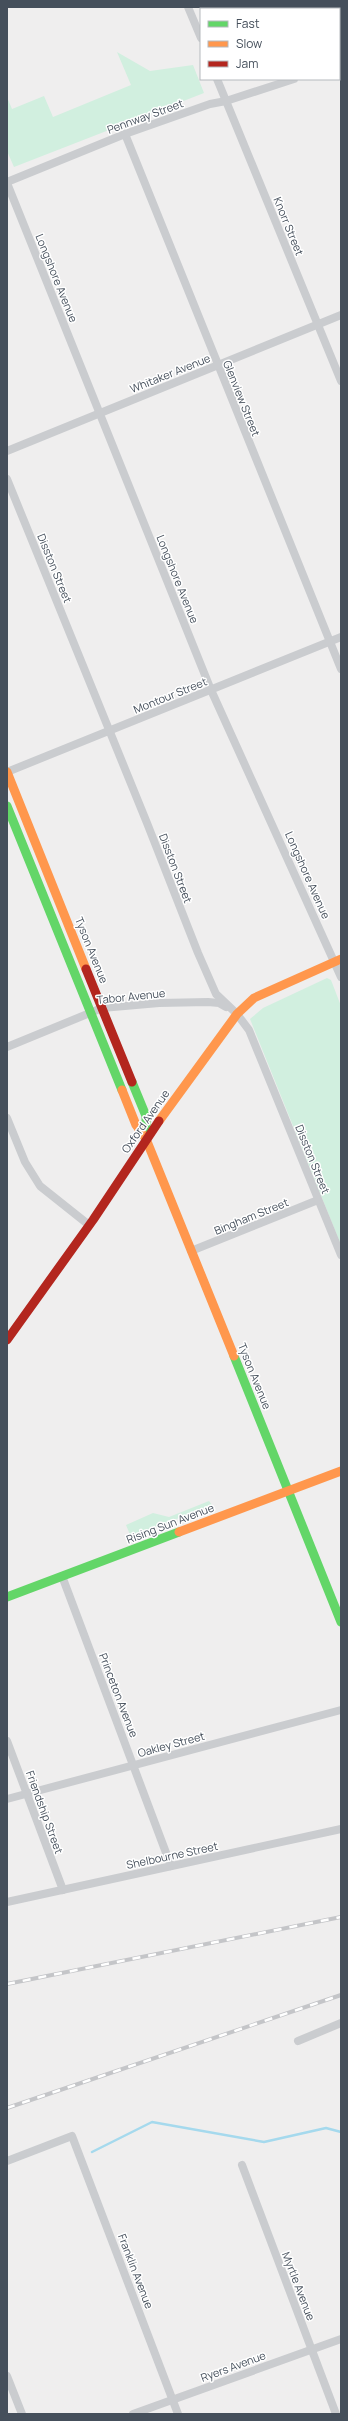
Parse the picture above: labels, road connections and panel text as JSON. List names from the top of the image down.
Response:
{
  "streets": {
    "street": [
      "Pennway Street",
      "Knorr Street",
      "Longshore Avenue",
      "Whitaker Avenue",
      "Glenview Street",
      "Disston Street",
      "Montour Street",
      "Tyson Avenue",
      "Tabor Avenue",
      "Oxford Avenue",
      "Bingham Street",
      "Rising Sun Avenue",
      "Princeton Avenue",
      "Oakley Street",
      "Friendship Street",
      "Shelbourne Street",
      "Franklin Avenue",
      "Myrtle Avenue",
      "Ryers Avenue"
    ]
  },
  "crossings": [
    ["Pennway Street", "Knorr Street"],
    ["Pennway Street", "Longshore Avenue"],
    ["Pennway Street", "Glenview Street"],
    ["Knorr Street", "Whitaker Avenue"],
    ["Longshore Avenue", "Whitaker Avenue"],
    ["Longshore Avenue", "Montour Street"],
    ["Longshore Avenue", "Oxford Avenue"],
    ["Whitaker Avenue", "Glenview Street"],
    ["Glenview Street", "Montour Street"],
    ["Disston Street", "Montour Street"],
    ["Disston Street", "Tabor Avenue"],
    ["Disston Street", "Oxford Avenue"],
    ["Disston Street", "Bingham Street"],
    ["Montour Street", "Tyson Avenue"],
    ["Tyson Avenue", "Tabor Avenue"],
    ["Tyson Avenue", "Oxford Avenue"],
    ["Tyson Avenue", "Bingham Street"],
    ["Tyson Avenue", "Rising Sun Avenue"],
    ["Tabor Avenue", "Oxford Avenue"],
    ["Rising Sun Avenue", "Princeton Avenue"],
    ["Princeton Avenue", "Oakley Street"],
    ["Princeton Avenue", "Shelbourne Street"],
    ["Oakley Street", "Friendship Street"],
    ["Friendship Street", "Shelbourne Street"],
    ["Franklin Avenue", "Ryers Avenue"],
    ["Myrtle Avenue", "Ryers Avenue"]
  ],
  "legend": ["Fast", "Slow", "Jam"]
}
